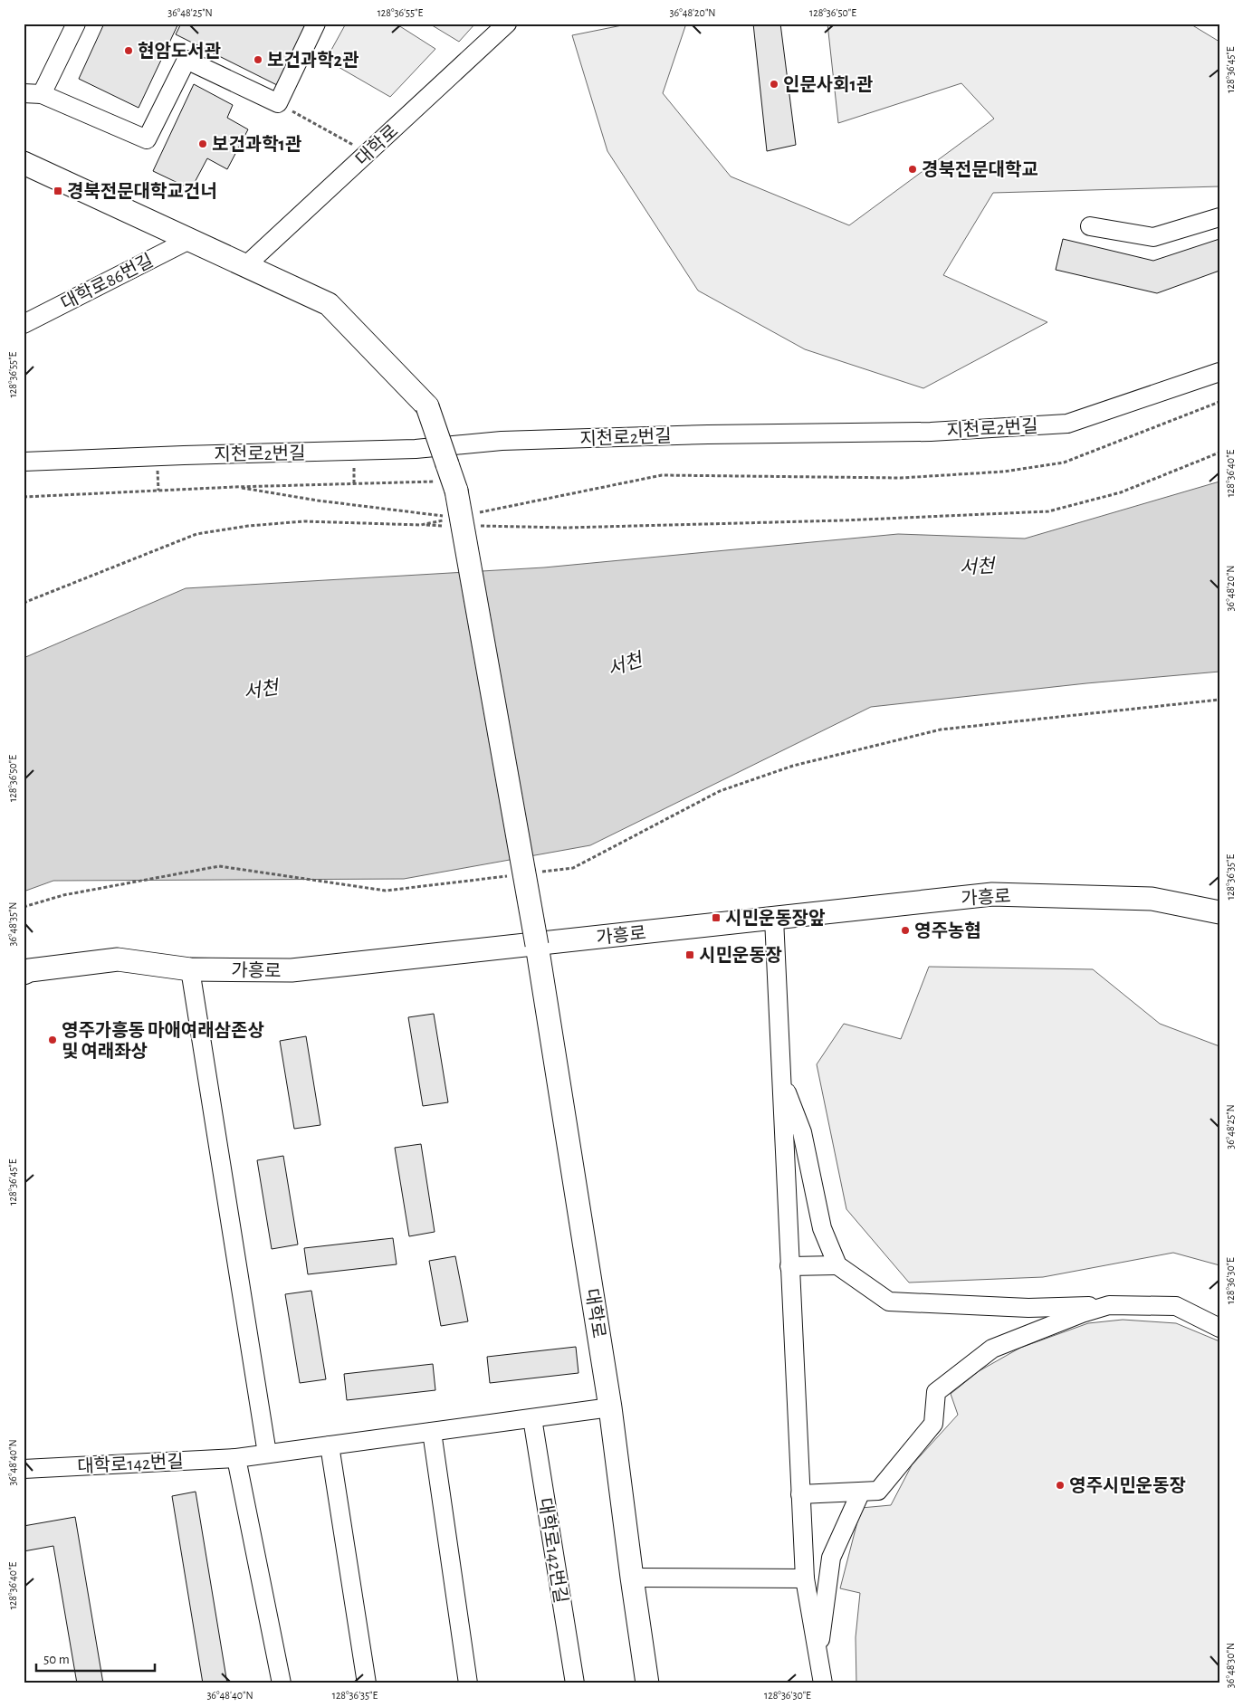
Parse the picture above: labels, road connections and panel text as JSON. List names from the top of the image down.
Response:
{
  "streets": {
    "main road": ["대학로", "가흥로"],
    "street": ["대학로86번길", "지천로2번길", "대학로142번길"]
  },
  "crossings": [
    ["대학로", "가흥로"],
    ["대학로", "대학로142번길"]
  ],
  "water": ["서천"],
  "places": {
    "other": [
      "현암도서관",
      "보건과학2관",
      "인문사회1관",
      "보건과학1관",
      "경북전문대학교",
      "영주농협",
      "영주가흥동 마애여래삼존상 및 여래좌상",
      "영주시민운동장"
    ],
    "transit": ["경북전문대학교건너", "시민운동장앞", "시민운동장"]
  },
  "scale_bar": "50 m",
  "coordinates": [
    "36°48'25\"N",
    "128°36'55\"E",
    "36°48'20\"N",
    "128°36'50\"E",
    "128°36'45\"E",
    "128°36'40\"E",
    "128°36'35\"E",
    "36°48'35\"N",
    "128°36'30\"E",
    "36°48'40\"N",
    "36°48'30\"N"
  ]
}
